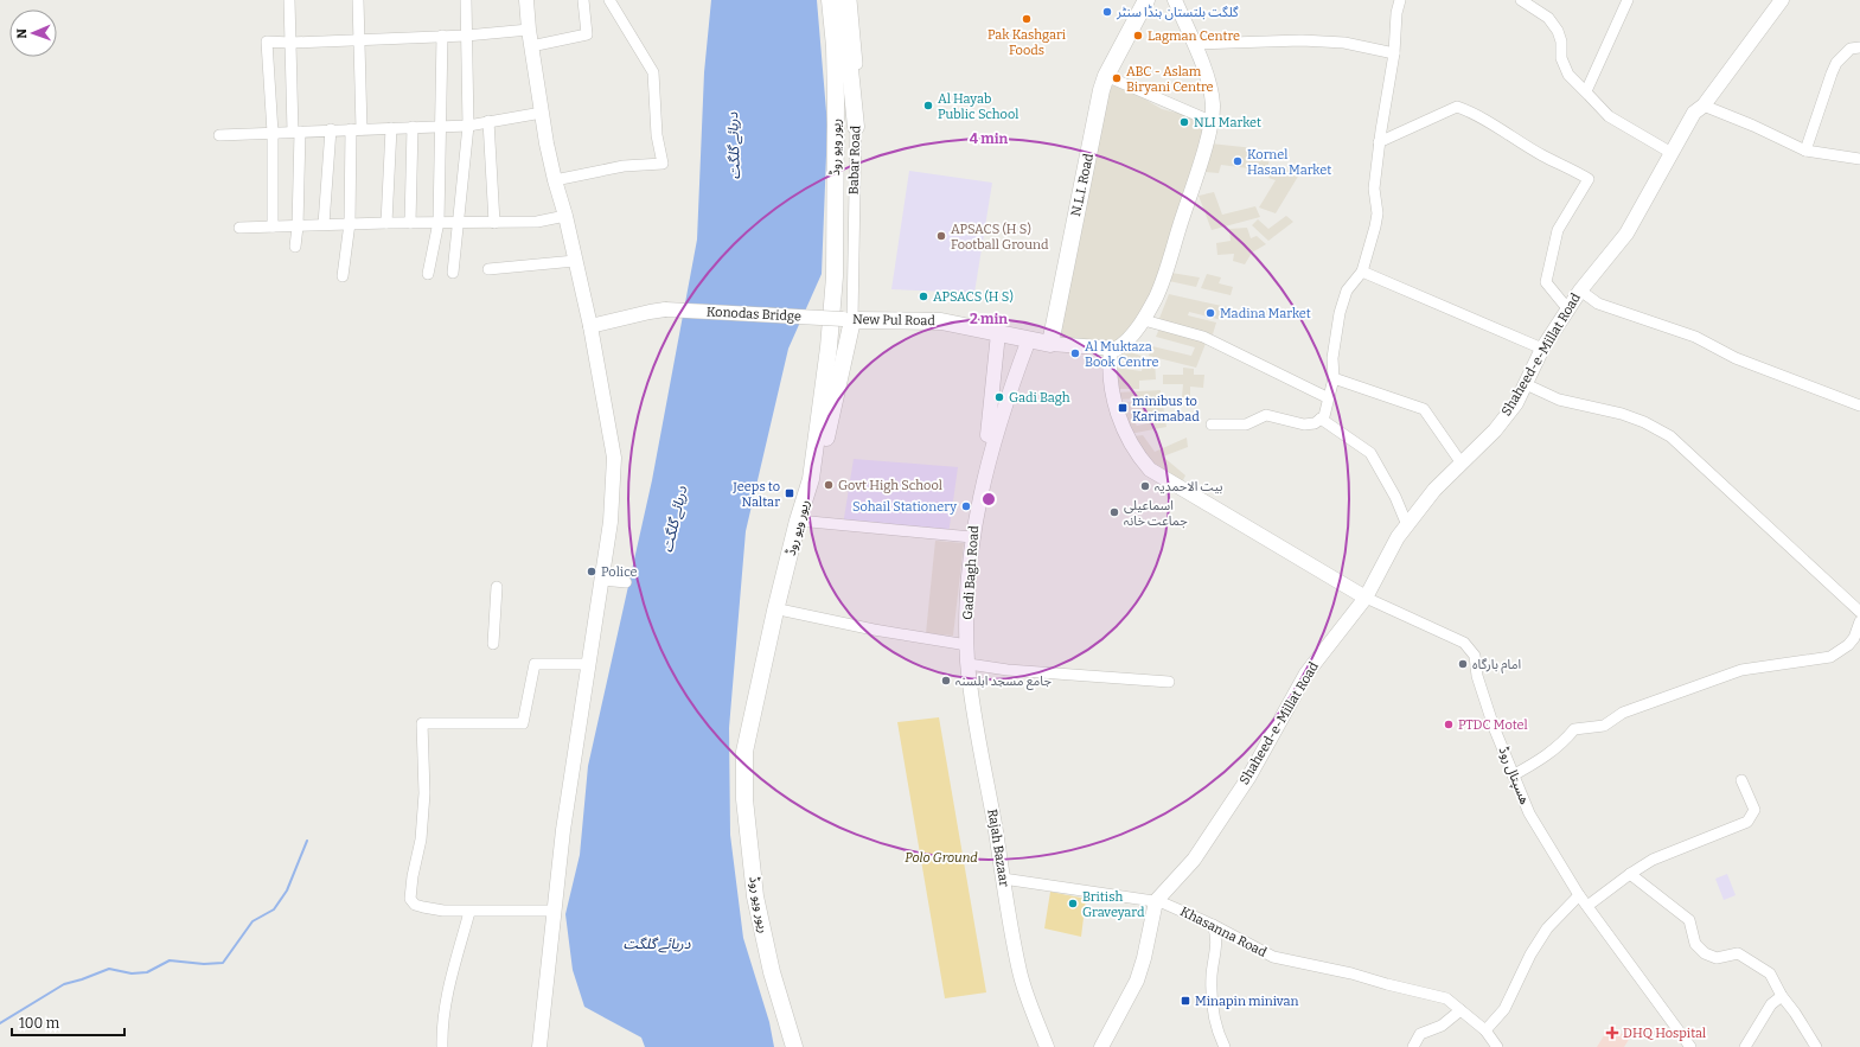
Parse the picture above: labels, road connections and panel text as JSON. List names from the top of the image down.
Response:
{
  "streets": {
    "highway": ["ریور ویو روڈ", "N.L.I. Road", "New Pul Road"],
    "main road": [
      "Konodas Bridge",
      "Shaheed-e-Millat Road",
      "Gadi Bagh Road",
      "Rajah Bazaar"
    ],
    "street": ["Babar Road", "ھسپتال روڈ", "Khasanna Road"]
  },
  "crossings": [
    ["Babar Road", "Konodas Bridge"],
    ["Babar Road", "New Pul Road"],
    ["Konodas Bridge", "New Pul Road"],
    ["New Pul Road", "Gadi Bagh Road"],
    ["Shaheed-e-Millat Road", "ھسپتال روڈ"],
    ["Shaheed-e-Millat Road", "Khasanna Road"],
    ["Gadi Bagh Road", "Rajah Bazaar"],
    ["Rajah Bazaar", "Khasanna Road"]
  ],
  "water": ["دریائے گلگت"],
  "parks": ["Polo Ground"],
  "places": {
    "other": [
      "گلگت بلتستان ہنڈا سنٹر",
      "Pak Kashgari Foods",
      "Lagman Centre",
      "ABC - Aslam Biryani Centre",
      "Al Hayab Public School",
      "NLI Market",
      "Kornel Hasan Market",
      "APSACS (H S) Football Ground",
      "APSACS (H S)",
      "Madina Market",
      "Al Muktaza Book Centre",
      "Gadi Bagh",
      "Govt High School",
      "بیت الاحمدیہ",
      "Sohail Stationery",
      "اسماعیلی جماعت خانہ",
      "Police",
      "امام بارگاہ",
      "جامع مسجد اہلسنہ",
      "PTDC Motel",
      "British Graveyard"
    ],
    "transit": ["minibus to Karimabad", "Jeeps to Naltar", "Minapin minivan"],
    "health": ["DHQ Hospital"]
  },
  "scale_bar": "100 m",
  "north": "left",
  "rings": ["4 min", "2 min"]
}
